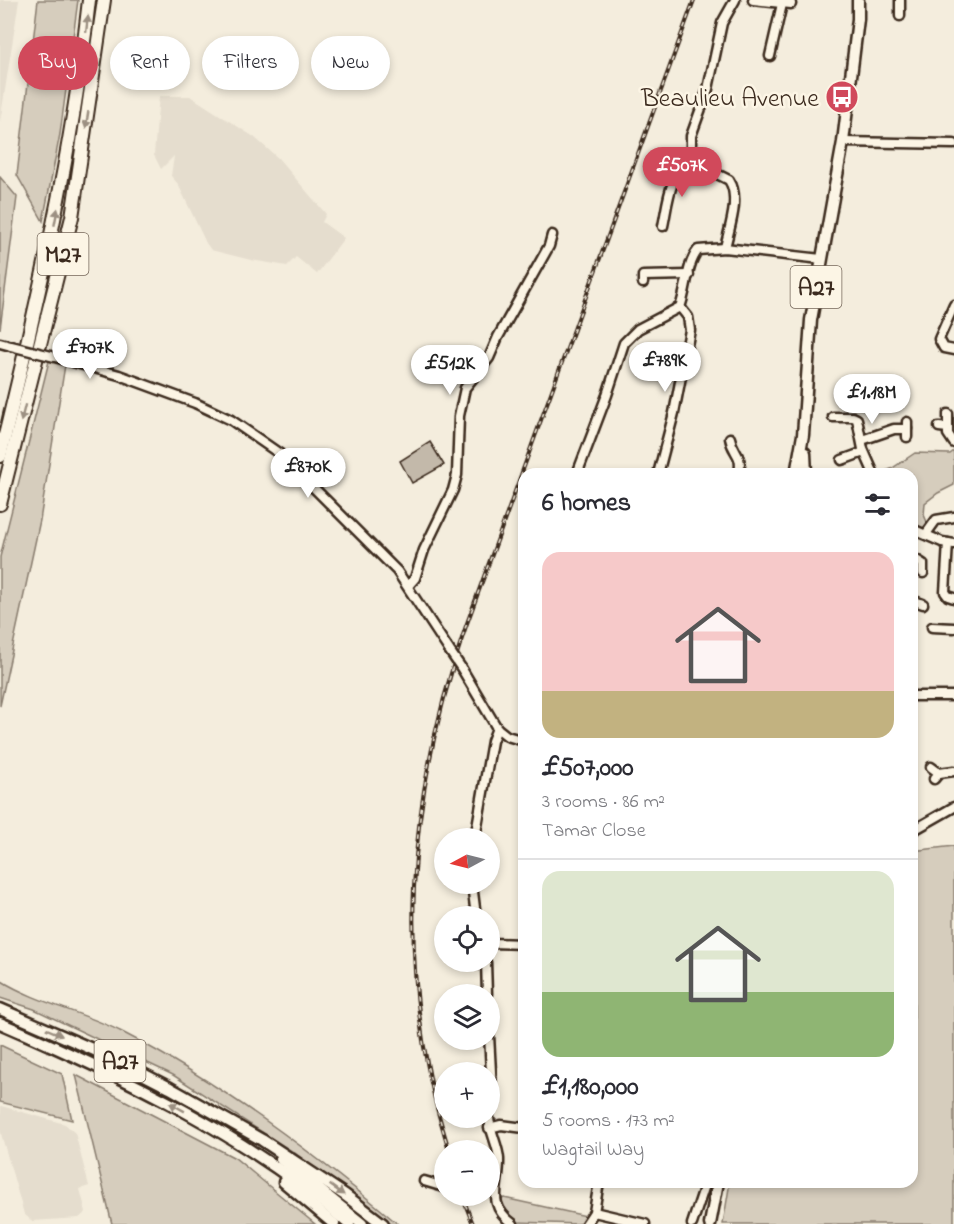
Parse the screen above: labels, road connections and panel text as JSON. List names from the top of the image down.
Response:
{
  "streets": {
    "highway": ["M27"],
    "main road": ["A27"]
  },
  "places": {
    "bus stop": ["Beaulieu Avenue"]
  },
  "north": "left",
  "page": {
    "chip": [
      "Buy",
      "Rent",
      "Filters",
      "New"
    ],
    "price": [
      "£507K",
      "£707K",
      "£789K",
      "£512K",
      "£1.18M",
      "£870K"
    ],
    "heading": "6 homes",
    "list": [
      {
        "name": "£507,000",
        "note": "3 rooms · 86 m² · Tamar Close"
      },
      {
        "name": "£1,180,000",
        "note": "5 rooms · 173 m² · Wagtail Way"
      }
    ],
    "map_buttons": ["+", "−"]
  }
}
